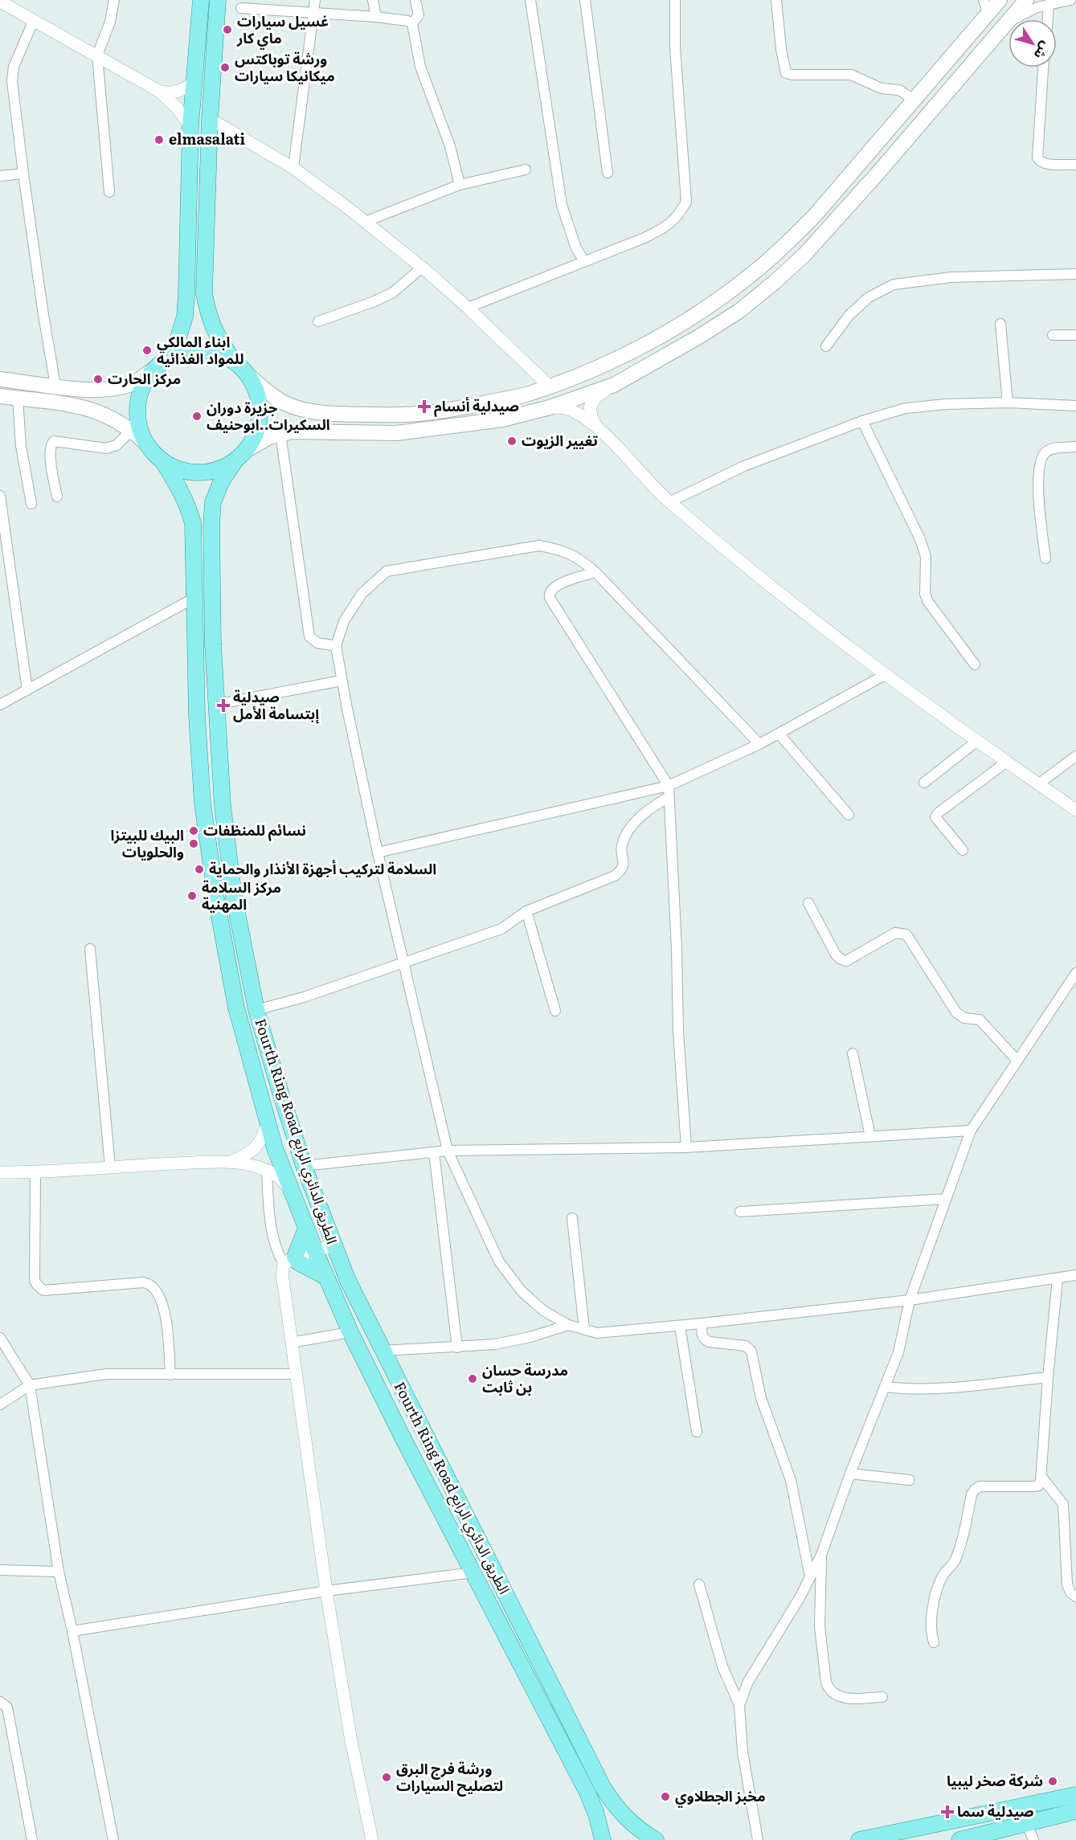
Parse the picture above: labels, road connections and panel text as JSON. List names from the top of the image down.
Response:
{
  "streets": {
    "main road": ["Fourth Ring Road الطريق الدائري الرابع"]
  },
  "places": {
    "other": [
      "غسيل سيارات ماي كار",
      "ورشة توباكتس ميكانيكا سيارات",
      "elmasalati",
      "ابناء المالكي للمواد الغذائيه",
      "مركز الحارت",
      "جزيرة دوران السكيرات..ابوحنيف",
      "تغيير الزيوت",
      "نسائم للمنظفات",
      "البيك للبيتزا والحلويات",
      "السلامة لتركيب أجهزة الأنذار والحماية",
      "مركز السلامة المهنية",
      "مدرسة حسان بن ثابت",
      "ورشة فرج البرق لتصليح السيارات",
      "شركة صخر ليبيا",
      "مخبز الجطلاوي"
    ],
    "health": ["صيدلية أنسام", "صيدلية إبتسامة الأمل", "صيدلية سما"]
  },
  "north": "bottom right"
}
